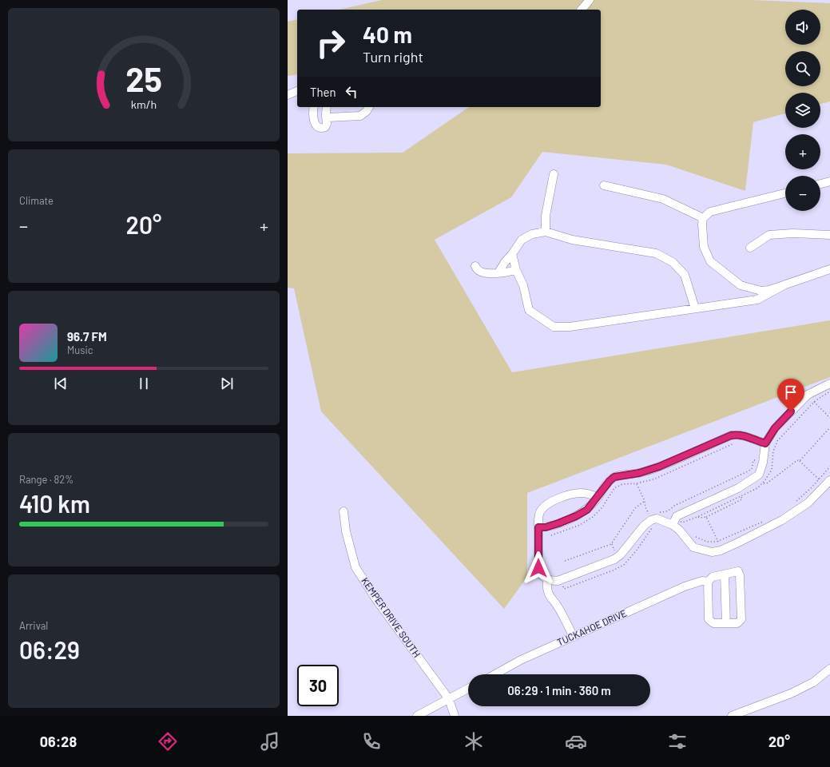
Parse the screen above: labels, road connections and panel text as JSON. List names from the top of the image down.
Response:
{
  "streets": {
    "street": ["KEMPER DRIVE SOUTH", "TUCKAHOE DRIVE"]
  },
  "page": {
    "map_buttons": ["+", "−"],
    "turn": ["40 m", "Turn right"],
    "then": "Then",
    "tile": [
      "Climate",
      ["Range · 82%", "410 km"],
      ["Arrival", "06:29"]
    ],
    "heat": ["−", "20°", "+"],
    "song": ["96.7 FM", "Music"],
    "limit": "30",
    "trip": "06:29 · 1 min · 360 m",
    "tabs": ["06:28", "20°"],
    "gauge": ["25", "km/h"]
  }
}
